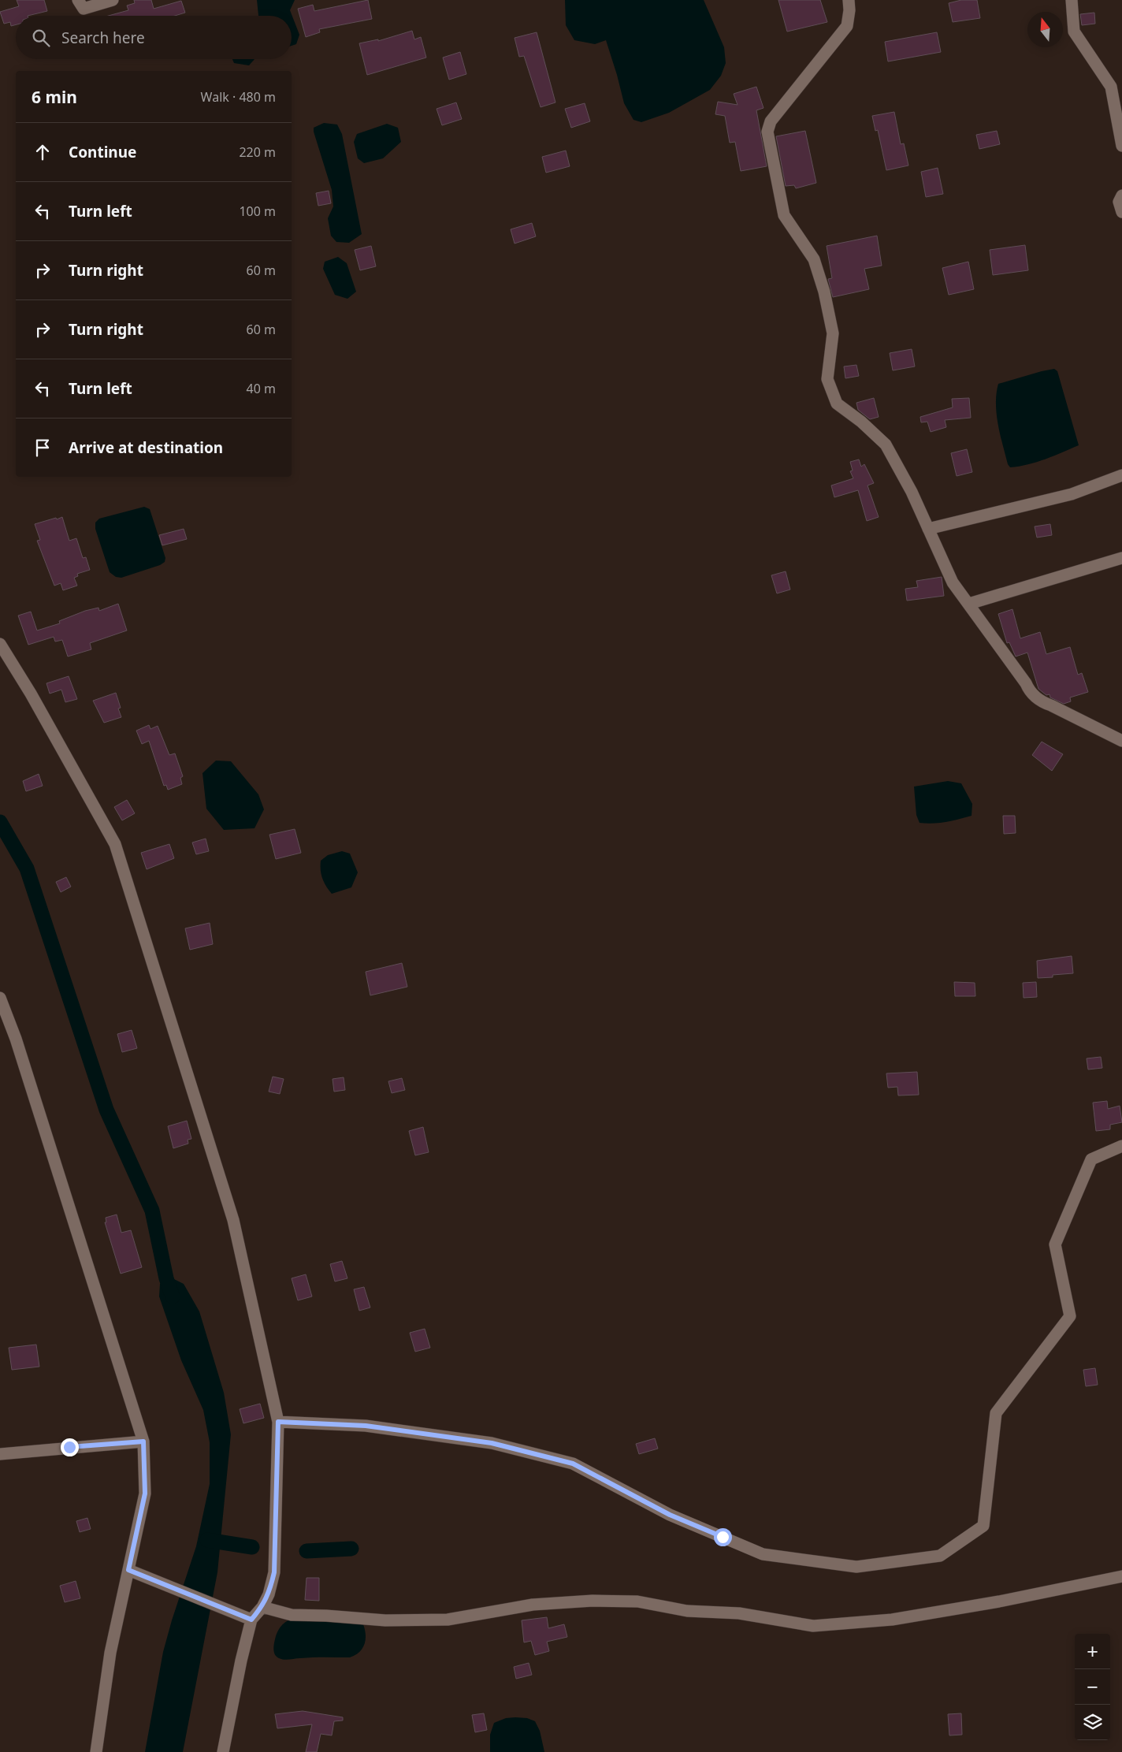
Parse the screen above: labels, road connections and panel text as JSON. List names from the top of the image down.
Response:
{
  "north": "top",
  "page": {
    "search": "Search here",
    "heading": ["6 min", "Walk · 480 m"],
    "list": [
      ["Continue", "220 m"],
      ["Turn left", "100 m"],
      ["Turn right", "60 m"],
      ["Turn right", "60 m"],
      ["Turn left", "40 m"],
      "Arrive at destination"
    ],
    "map_buttons": ["+", "−"]
  }
}
